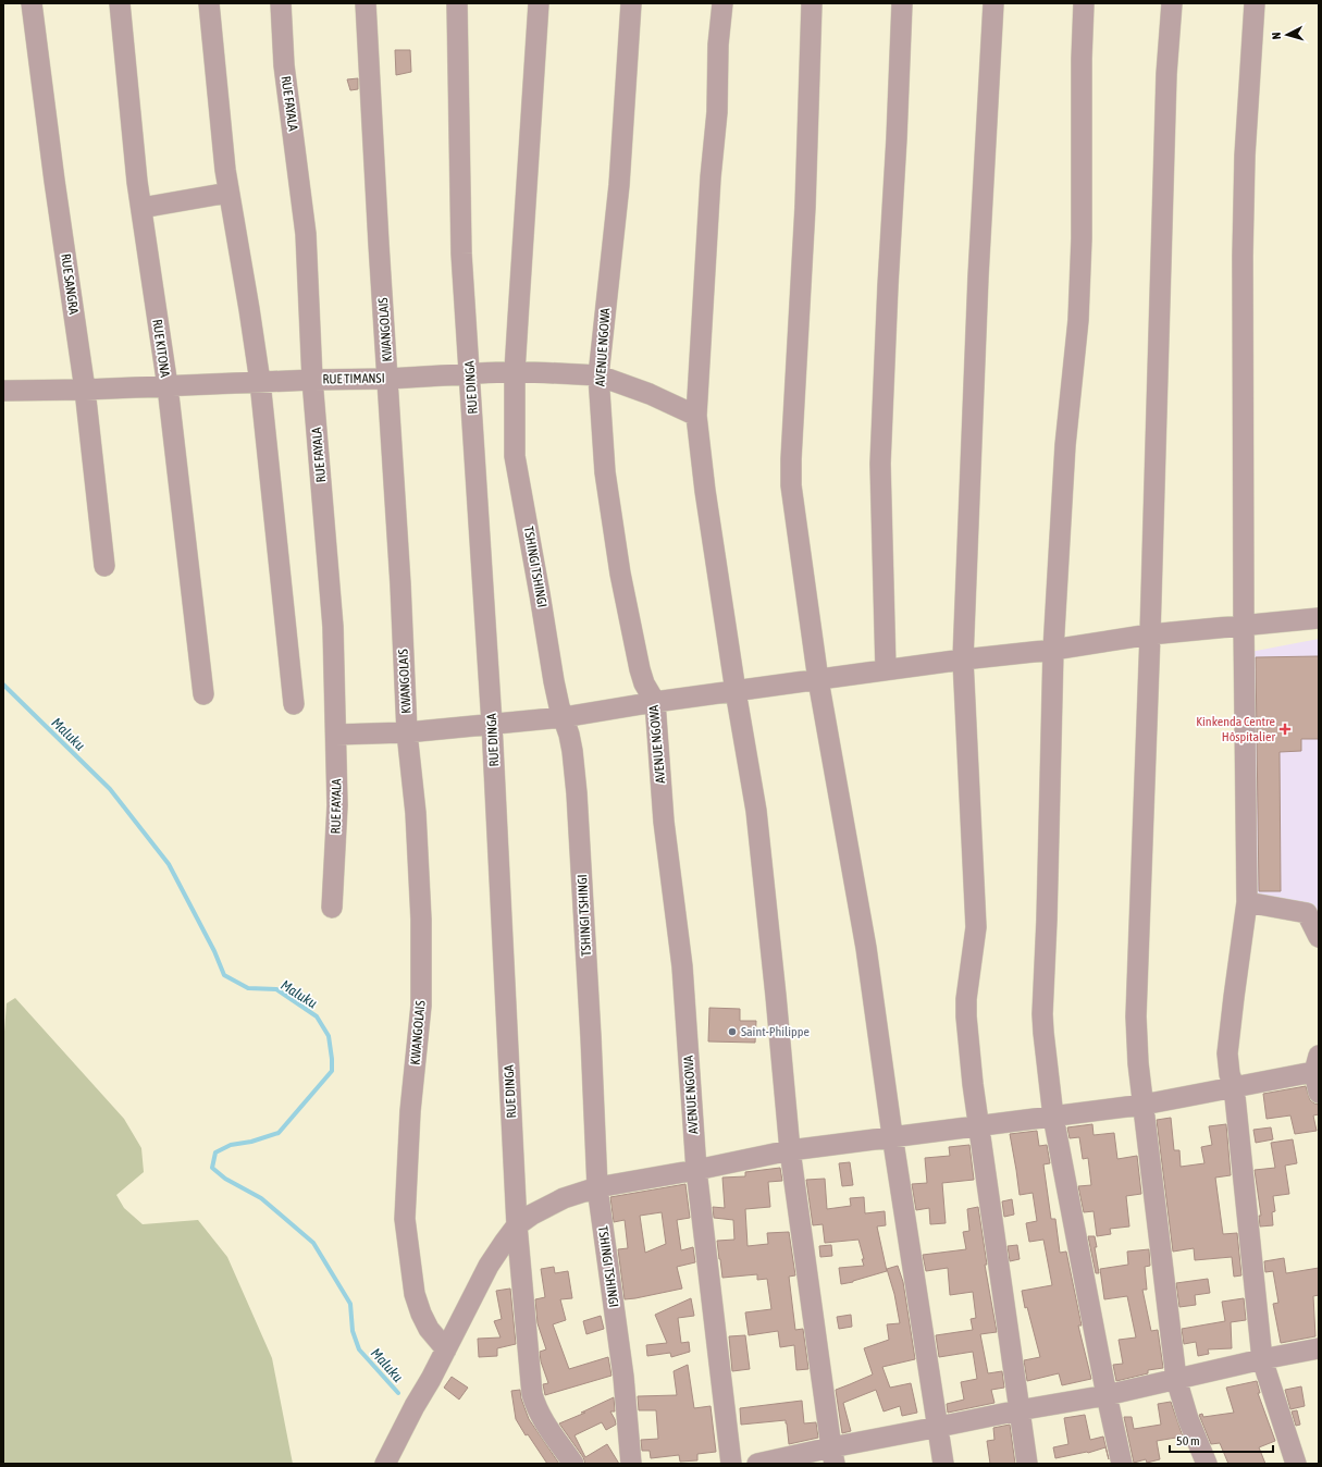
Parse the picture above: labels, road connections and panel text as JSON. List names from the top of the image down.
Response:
{
  "streets": {
    "street": [
      "RUE FAYALA",
      "RUE SANGRA",
      "KWANGOLAIS",
      "AVENUE NGOWA",
      "RUE KITONA",
      "RUE TIMANSI",
      "RUE DINGA",
      "TSHINGI TSHINGI"
    ]
  },
  "crossings": [
    ["RUE FAYALA", "RUE TIMANSI"],
    ["RUE SANGRA", "RUE TIMANSI"],
    ["KWANGOLAIS", "RUE TIMANSI"],
    ["AVENUE NGOWA", "RUE TIMANSI"],
    ["RUE KITONA", "RUE TIMANSI"],
    ["RUE TIMANSI", "RUE DINGA"],
    ["RUE TIMANSI", "TSHINGI TSHINGI"]
  ],
  "water": ["Maluku"],
  "places": {
    "health": ["Kinkenda Centre Hôspitalier"],
    "other": ["Saint-Philippe"]
  },
  "scale_bar": "50 m",
  "north": "left"
}
